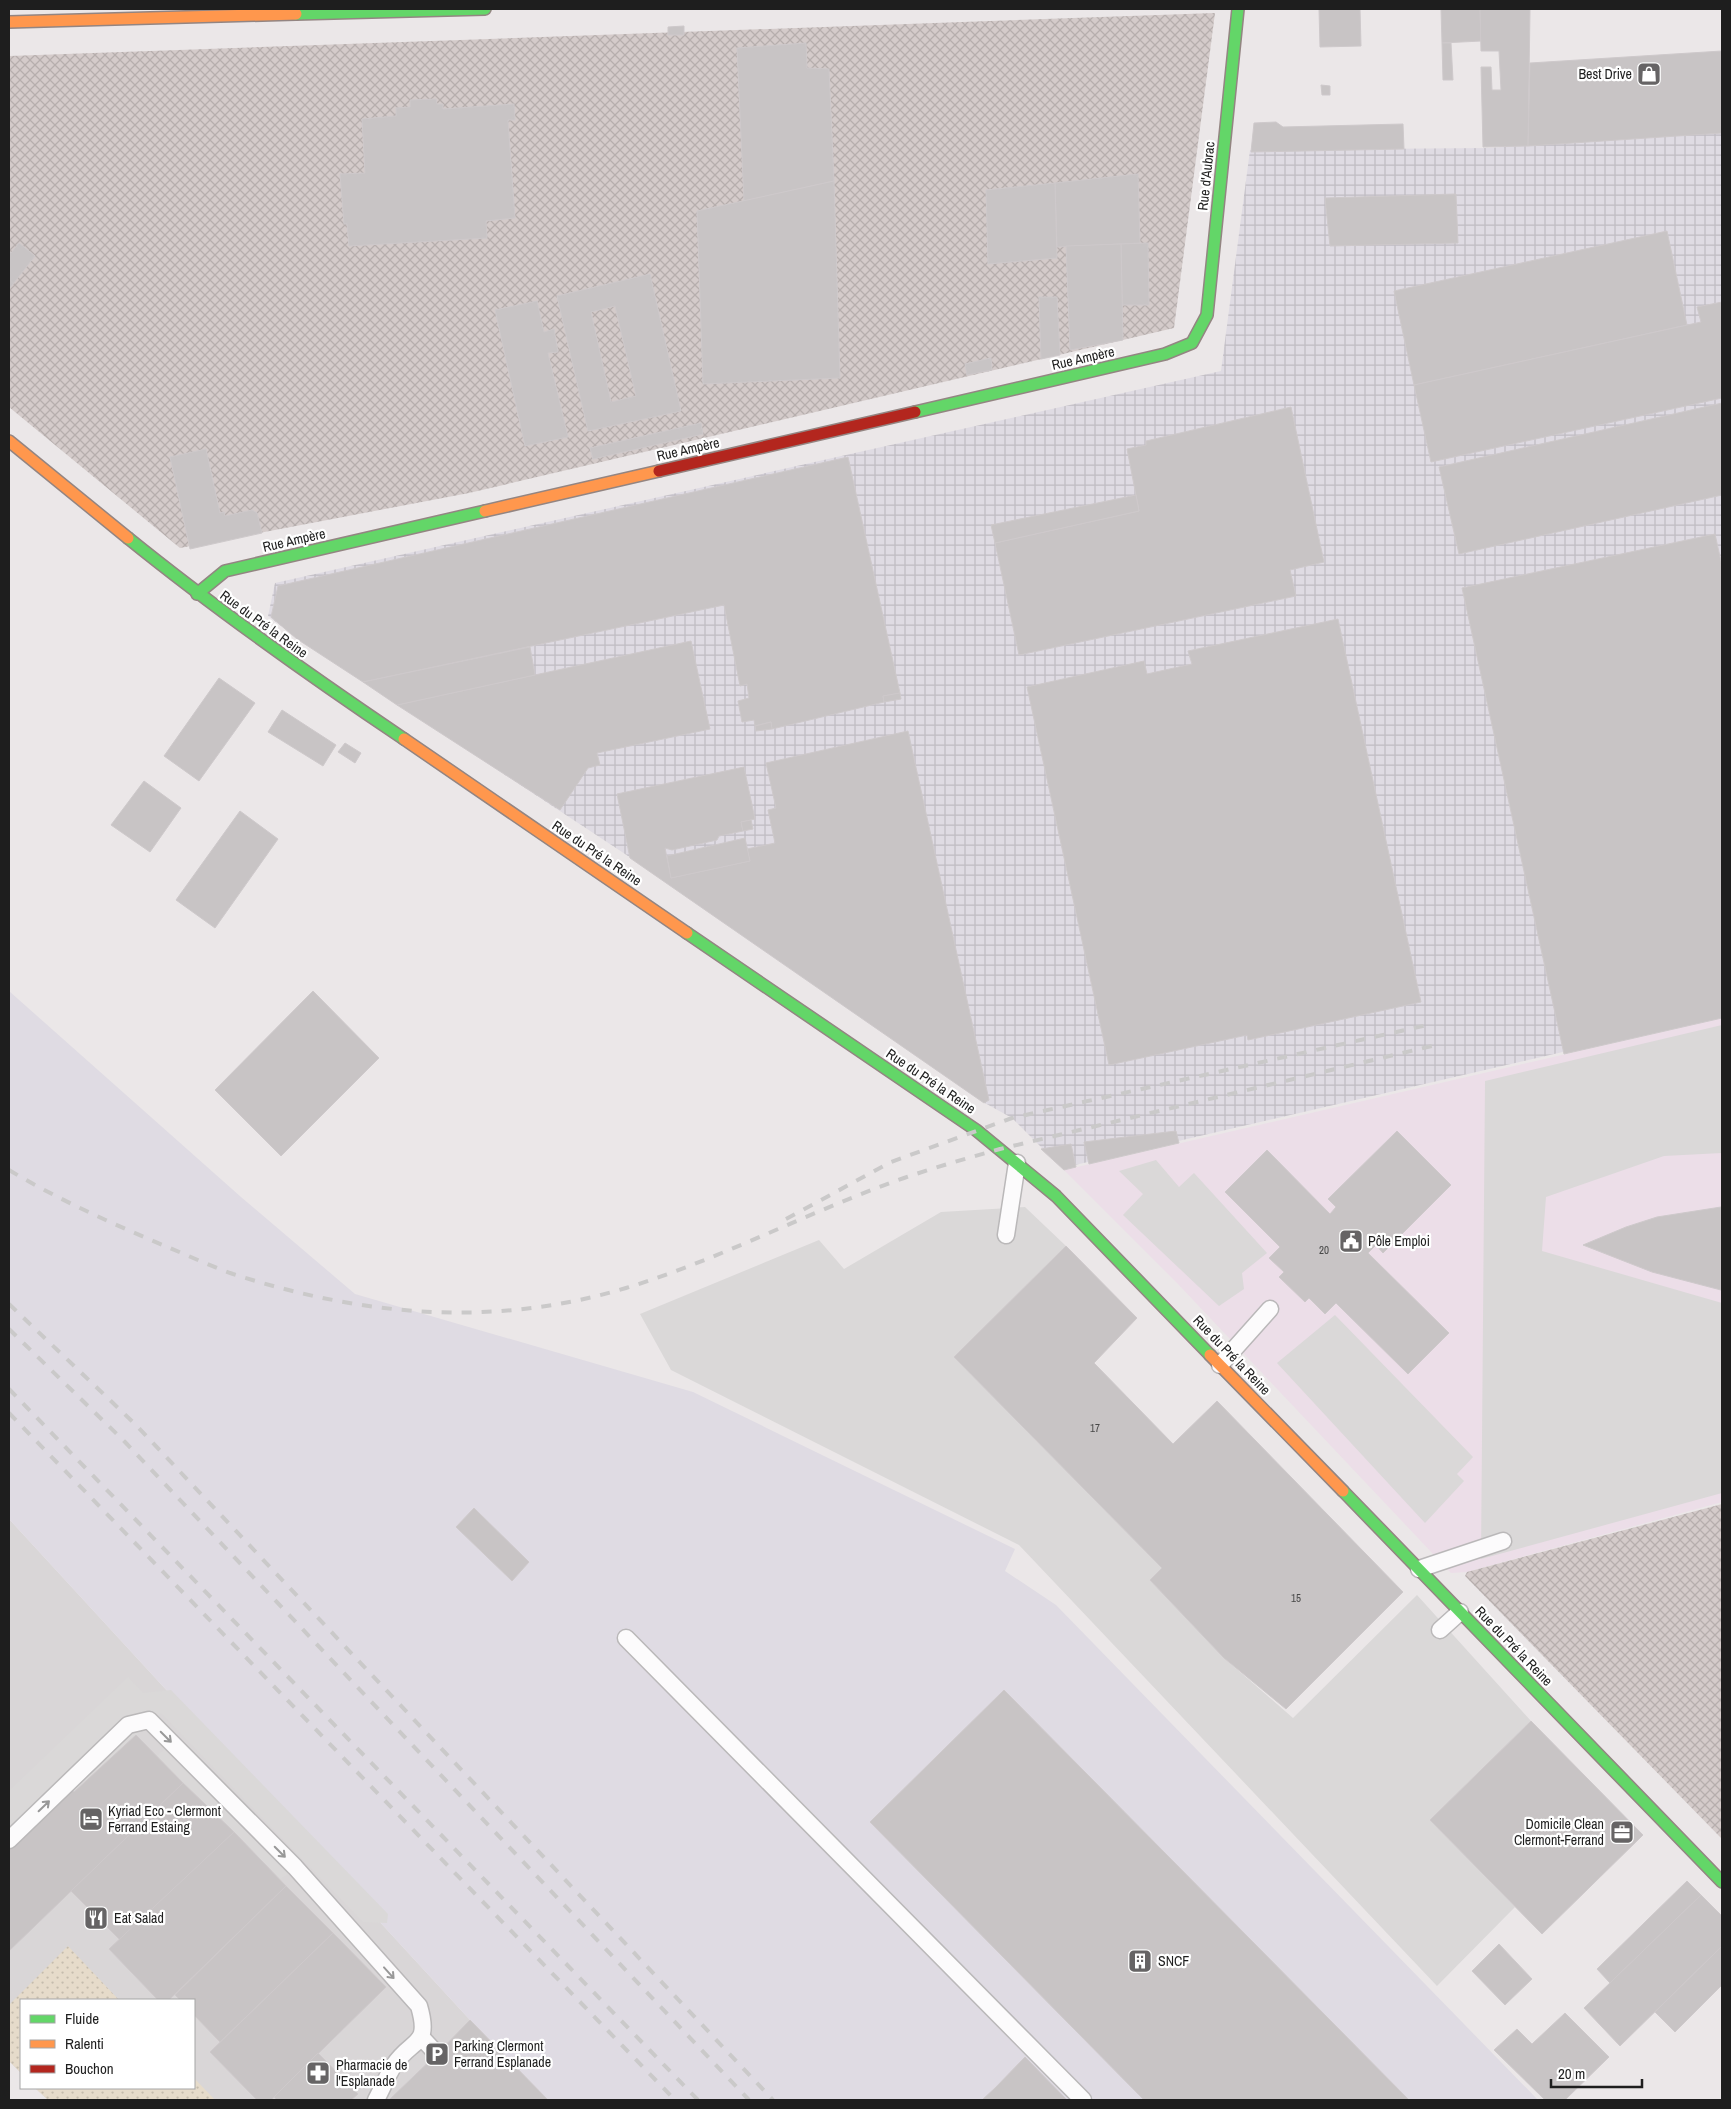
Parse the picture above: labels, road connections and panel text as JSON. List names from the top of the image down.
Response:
{
  "streets": {
    "main road": ["Rue d'Aubrac", "Rue Ampère", "Rue du Pré la Reine"]
  },
  "crossings": [
    ["Rue d'Aubrac", "Rue Ampère"],
    ["Rue Ampère", "Rue du Pré la Reine"]
  ],
  "places": {
    "shop": ["Best Drive"],
    "public building": ["Pôle Emploi"],
    "hotel": ["Kyriad Eco - Clermont Ferrand Estaing"],
    "office": ["Domicile Clean Clermont-Ferrand"],
    "restaurant": ["Eat Salad"],
    "building": ["SNCF"],
    "parking": ["Parking Clermont Ferrand Esplanade"],
    "pharmacy": ["Pharmacie de l'Esplanade"]
  },
  "house_numbers": ["20", "17", "15"],
  "legend": ["Fluide", "Ralenti", "Bouchon"],
  "scale_bar": "20 m"
}
